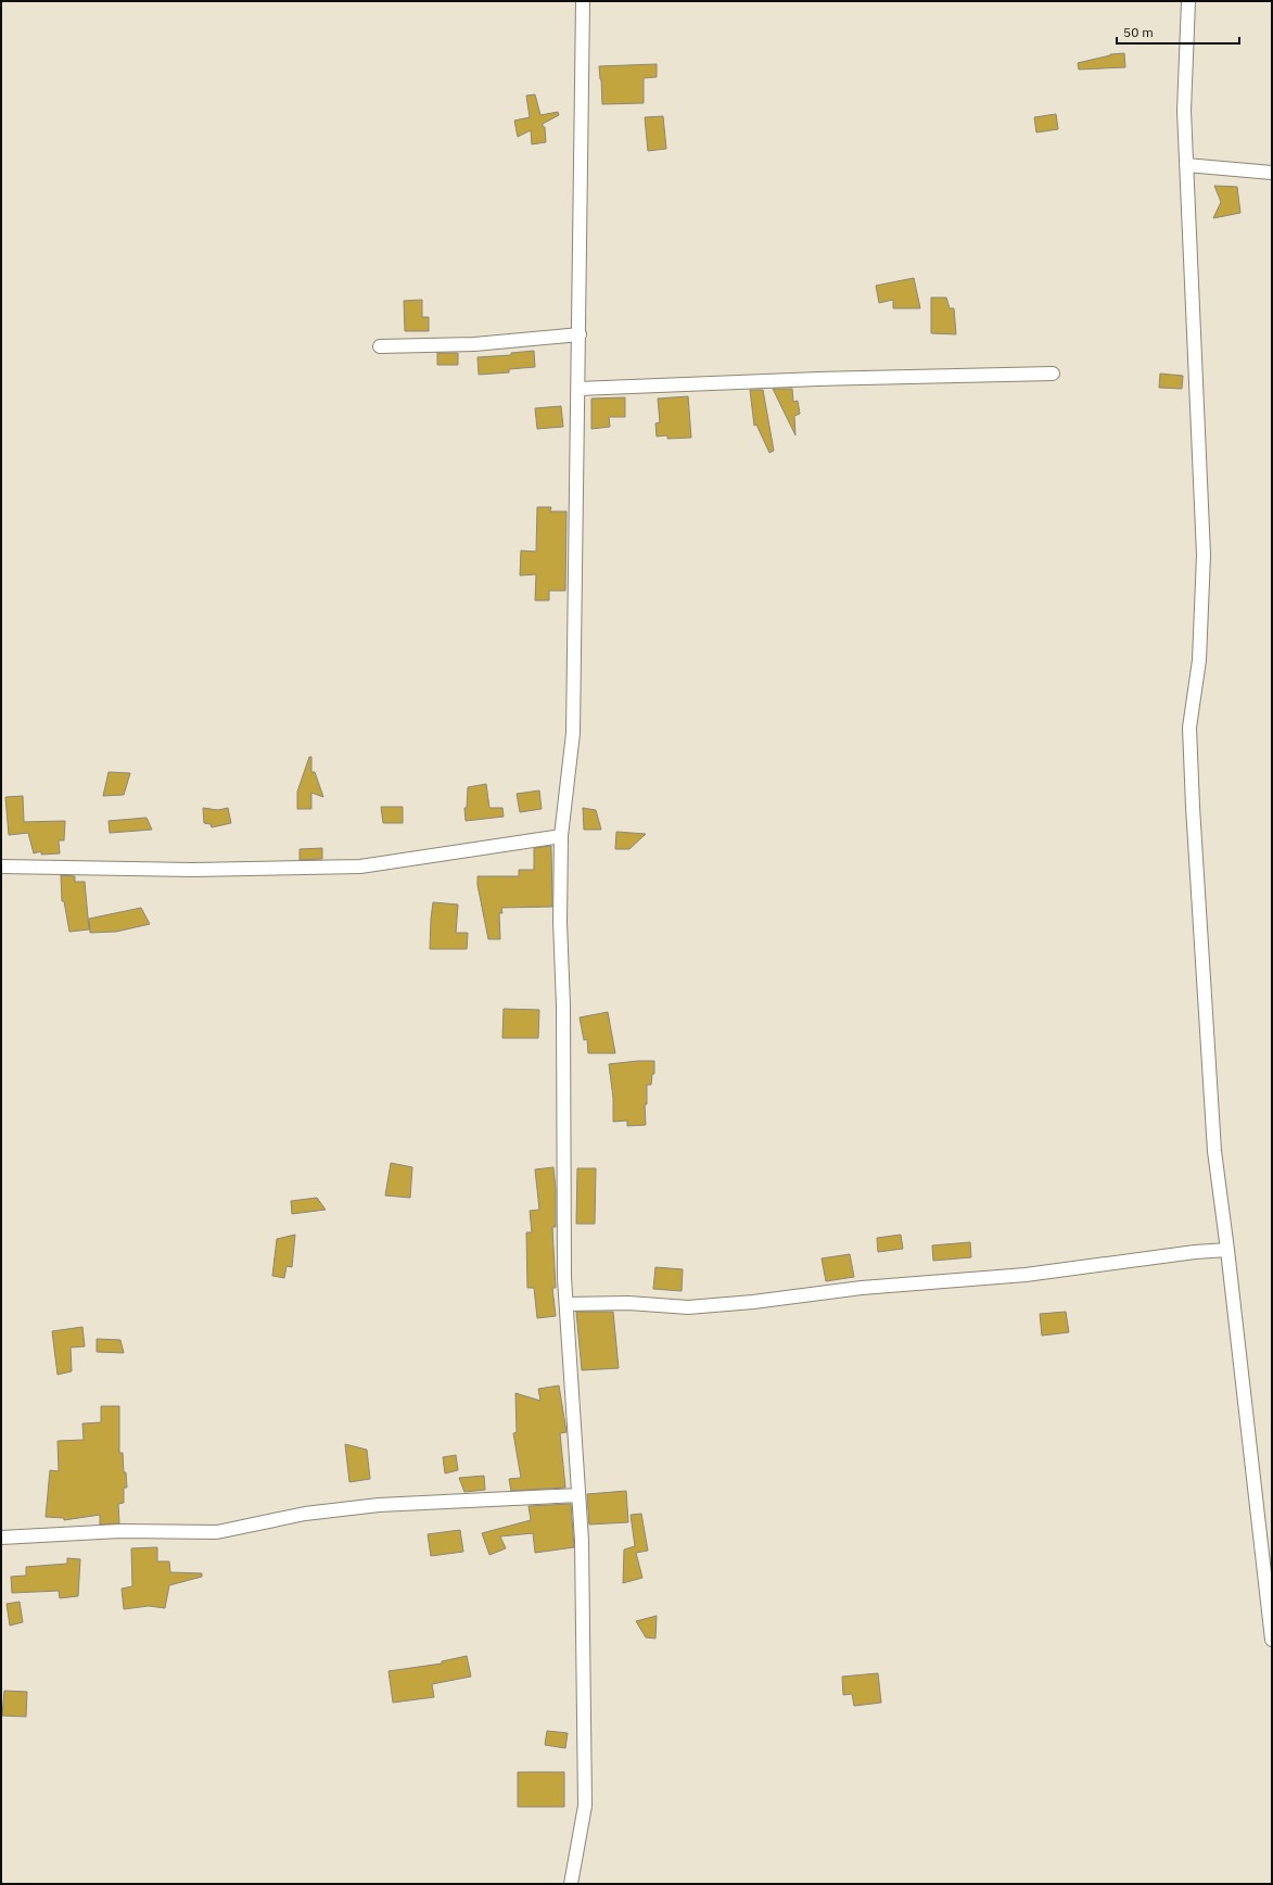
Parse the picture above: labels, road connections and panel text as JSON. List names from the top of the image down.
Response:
{
  "scale_bar": "50 m"
}
